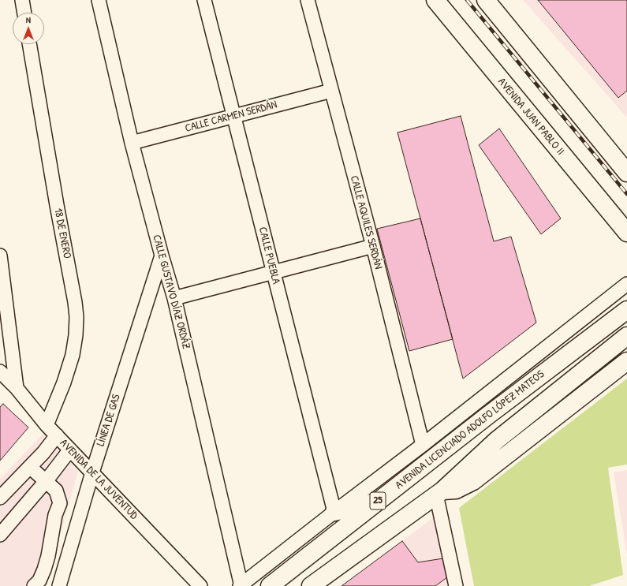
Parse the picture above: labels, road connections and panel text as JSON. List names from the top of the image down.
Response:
{
  "streets": {
    "main road": ["AVENIDA JUAN PABLO II", "AVENIDA LICENCIADO ADOLFO LÓPEZ MATEOS", "25"],
    "street": [
      "CALLE CARMEN SERDÁN",
      "CALLE AQUILES SERDÁN",
      "18 DE ENERO",
      "CALLE PUEBLA",
      "CALLE GUSTAVO DÍAZ ORDÁZ",
      "LÍNEA DE GAS",
      "AVENIDA DE LA JUVENTUD"
    ]
  },
  "crossings": [
    ["CALLE CARMEN SERDÁN", "CALLE AQUILES SERDÁN"],
    ["CALLE CARMEN SERDÁN", "CALLE PUEBLA"],
    ["CALLE CARMEN SERDÁN", "CALLE GUSTAVO DÍAZ ORDÁZ"],
    ["18 DE ENERO", "AVENIDA DE LA JUVENTUD"],
    ["CALLE GUSTAVO DÍAZ ORDÁZ", "LÍNEA DE GAS"],
    ["LÍNEA DE GAS", "AVENIDA DE LA JUVENTUD"]
  ],
  "north": "top"
}
